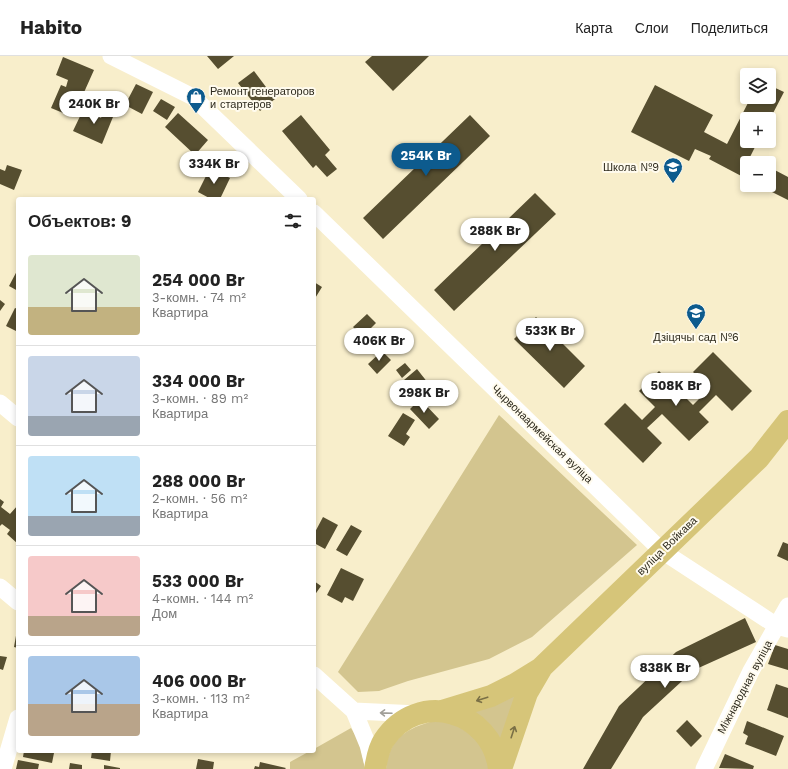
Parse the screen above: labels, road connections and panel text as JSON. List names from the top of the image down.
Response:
{
  "streets": {
    "main road": ["вуліца Войкава"],
    "street": ["Чырвонаармейская вуліца", "Міжнародная вуліца"]
  },
  "crossings": [
    ["Чырвонаармейская вуліца", "вуліца Войкава"],
    ["Чырвонаармейская вуліца", "Міжнародная вуліца"]
  ],
  "places": {
    "shop": ["Ремонт генераторов и стартеров"],
    "school or university": ["Школа №9", "Дзіцячы сад №6"]
  },
  "page": {
    "header": "Habito",
    "nav": ["Карта", "Слои", "Поделиться"],
    "map_buttons": ["+", "−"],
    "price": [
      "240K Br",
      "254K Br",
      "334K Br",
      "288K Br",
      "533K Br",
      "406K Br",
      "508K Br",
      "298K Br",
      "838K Br"
    ],
    "heading": "Объектов: 9",
    "list": [
      {
        "name": "254 000 Br",
        "note": "3-комн. · 74 m² · Квартира"
      },
      {
        "name": "334 000 Br",
        "note": "3-комн. · 89 m² · Квартира"
      },
      {
        "name": "288 000 Br",
        "note": "2-комн. · 56 m² · Квартира"
      },
      {
        "name": "533 000 Br",
        "note": "4-комн. · 144 m² · Дом"
      },
      {
        "name": "406 000 Br",
        "note": "3-комн. · 113 m² · Квартира"
      }
    ]
  }
}
